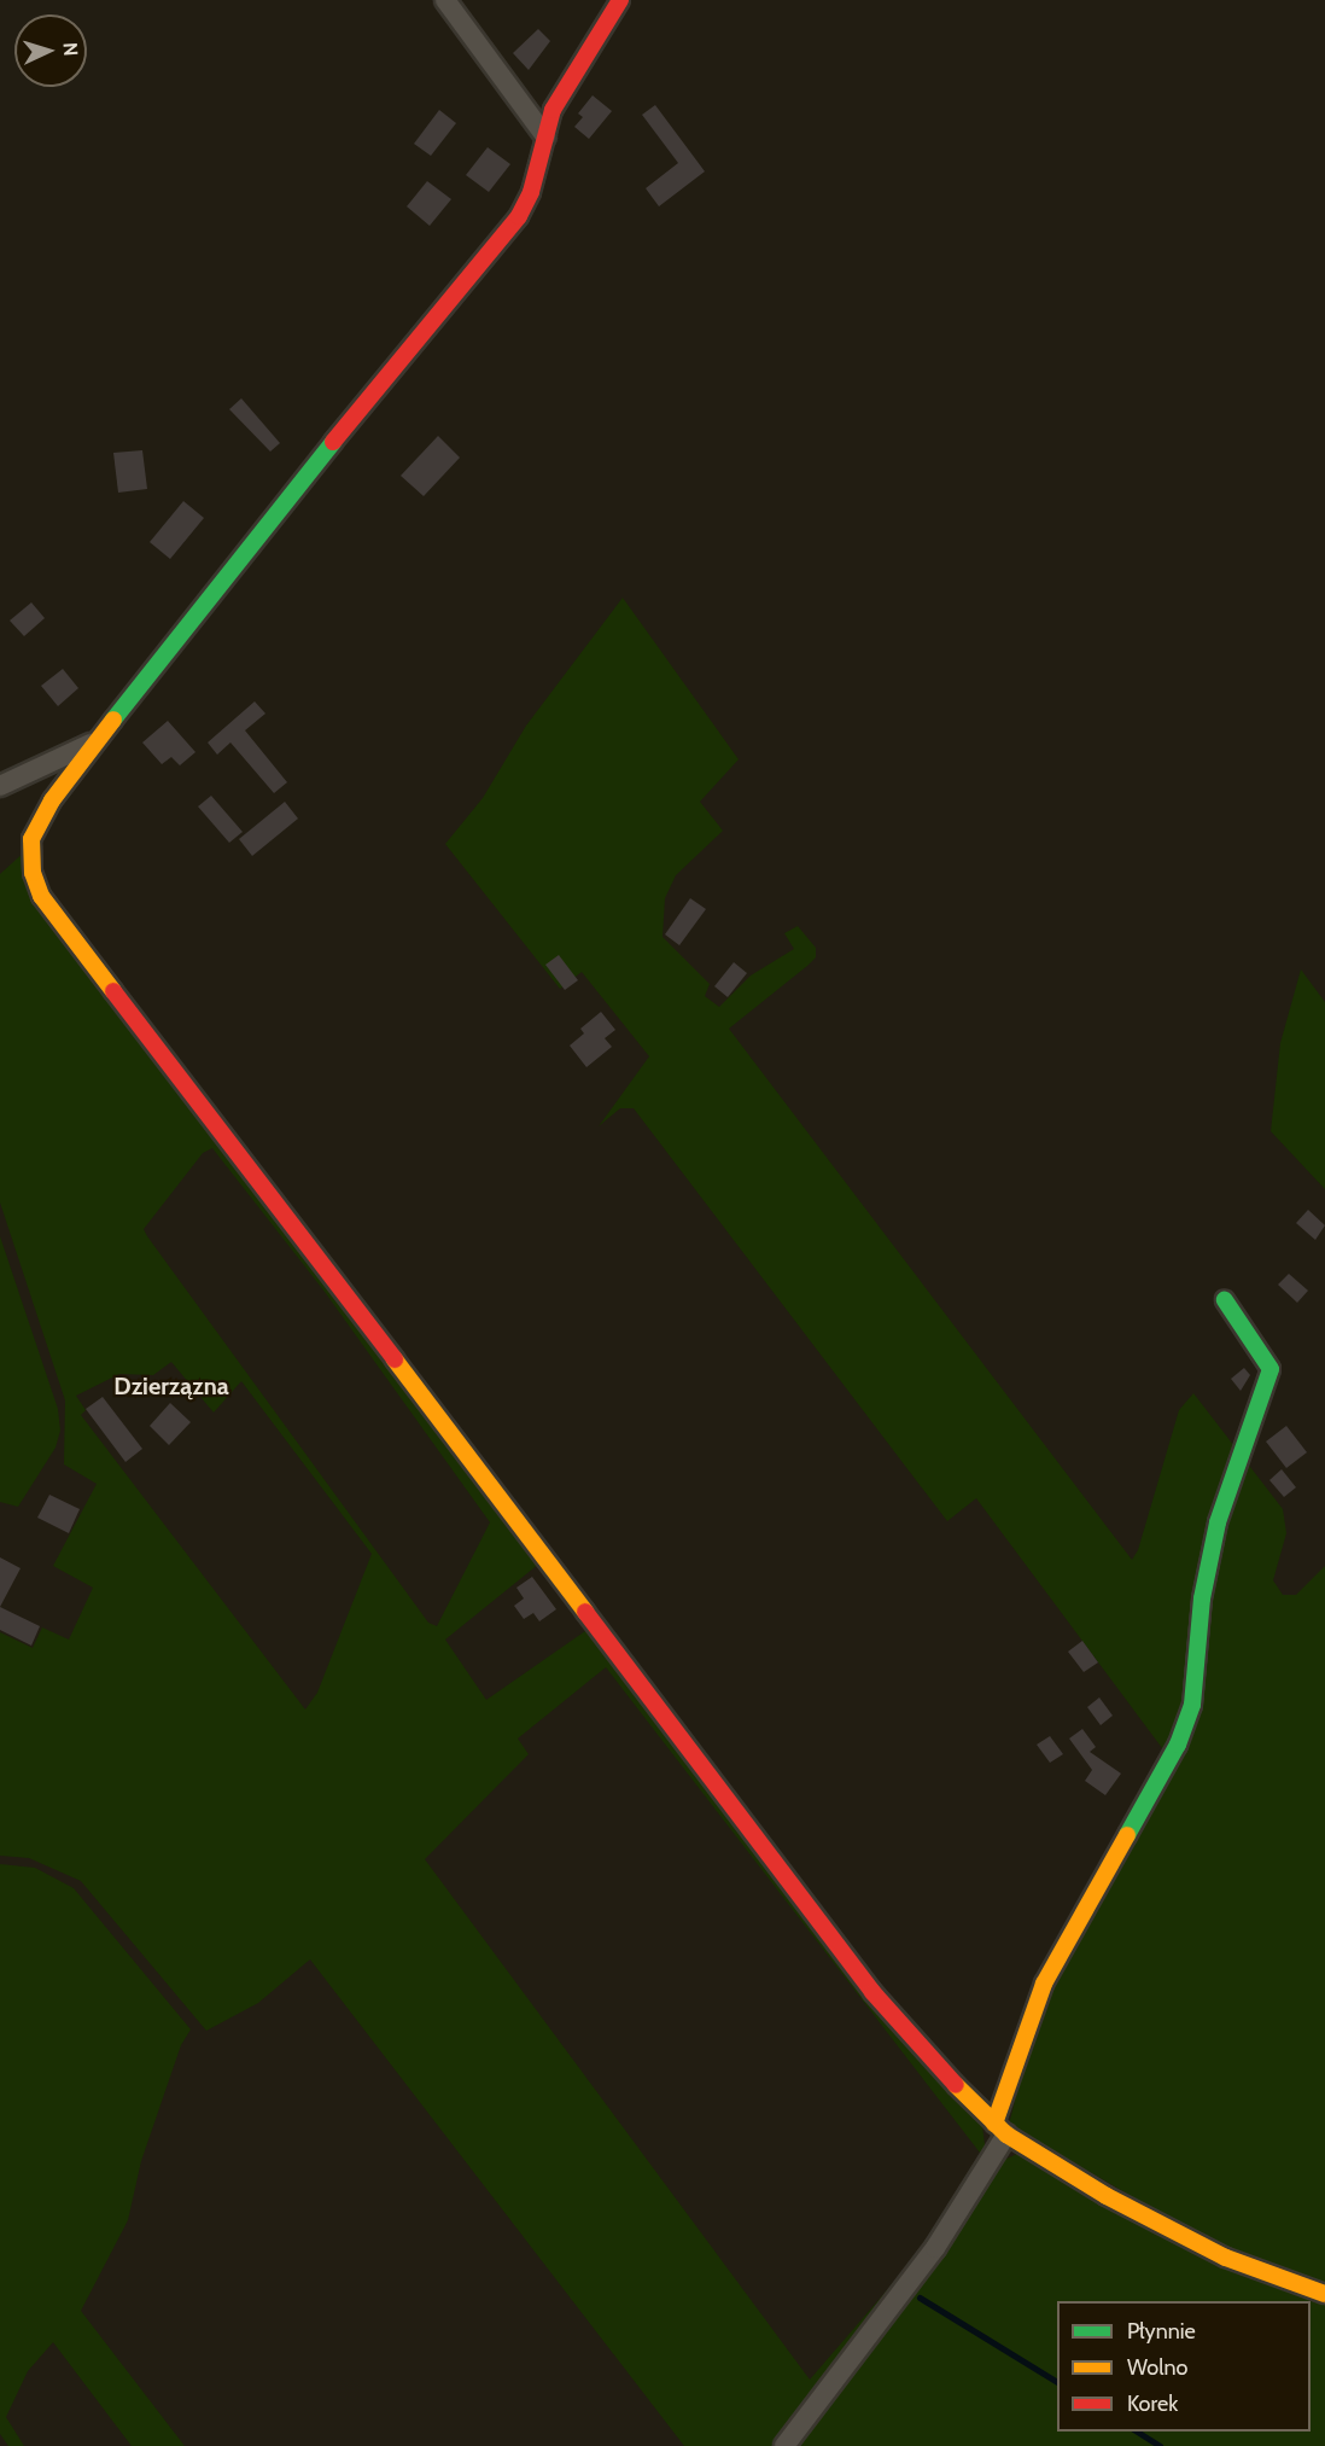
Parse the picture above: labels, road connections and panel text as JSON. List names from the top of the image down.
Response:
{
  "districts": ["Dzierzązna"],
  "legend": ["Płynnie", "Wolno", "Korek"],
  "north": "right"
}
